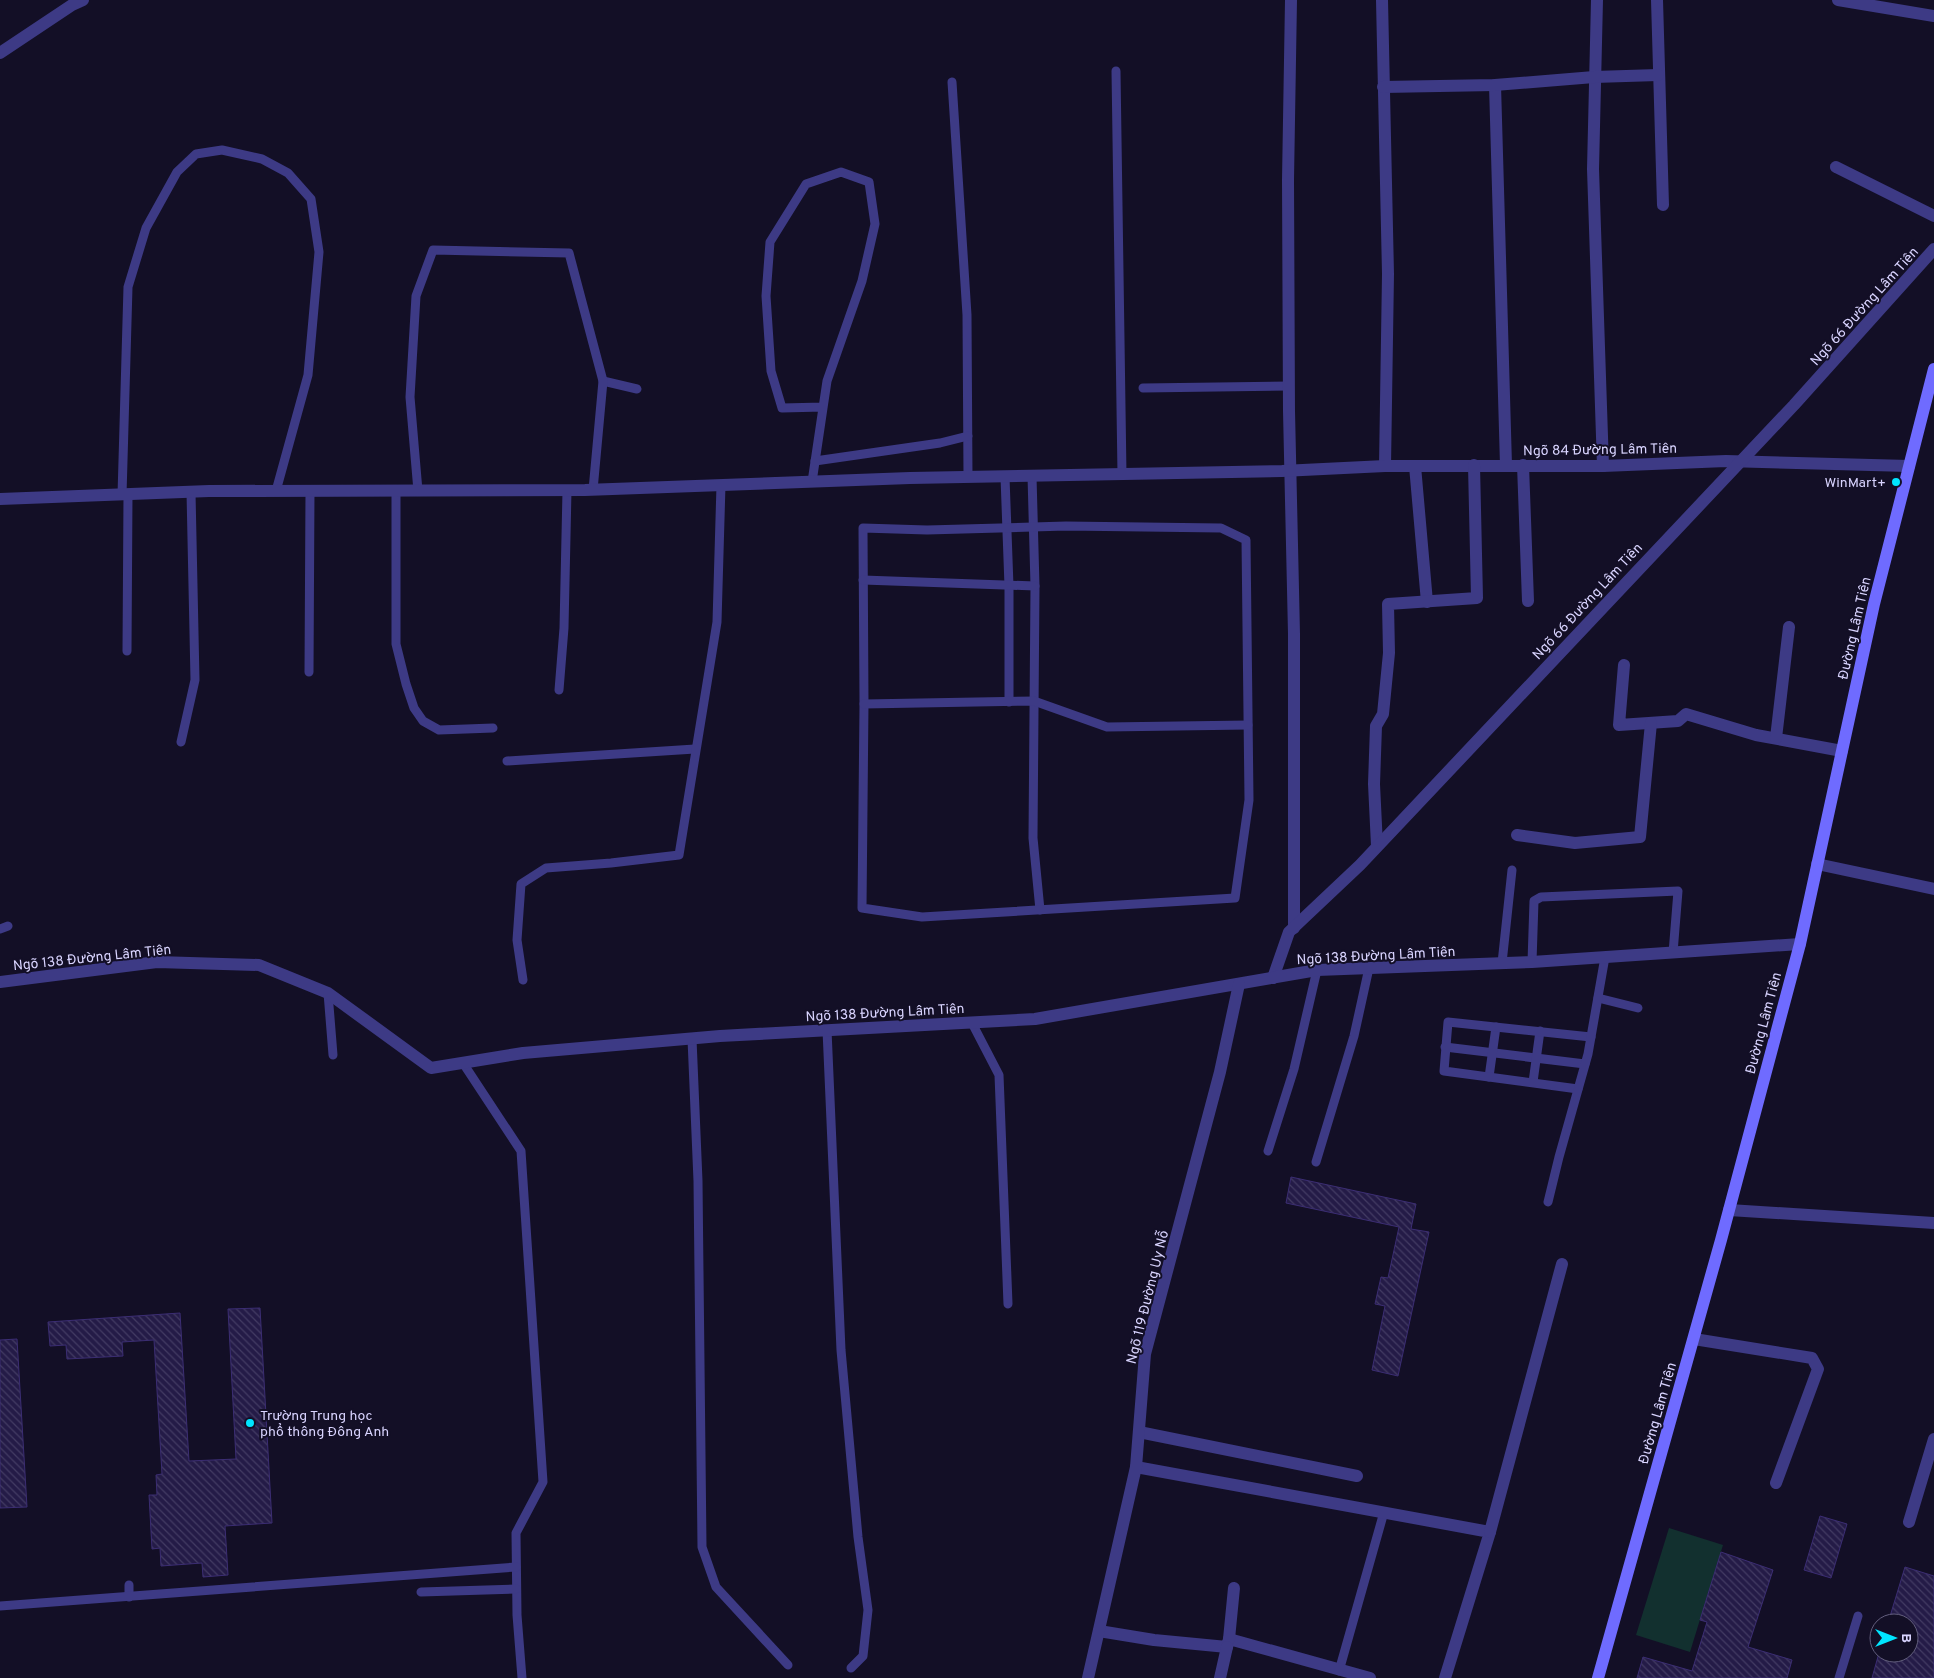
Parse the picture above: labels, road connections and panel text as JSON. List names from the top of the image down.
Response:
{
  "streets": {
    "street": [
      "Ngõ 66 Đường Lâm Tiên",
      "Ngõ 84 Đường Lâm Tiên",
      "Đường Lâm Tiên",
      "Ngõ 138 Đường Lâm Tiên",
      "Ngõ 119 Đường Uy Nỗ"
    ]
  },
  "crossings": [
    ["Ngõ 66 Đường Lâm Tiên", "Ngõ 84 Đường Lâm Tiên"],
    ["Ngõ 66 Đường Lâm Tiên", "Ngõ 138 Đường Lâm Tiên"],
    ["Ngõ 84 Đường Lâm Tiên", "Đường Lâm Tiên"],
    ["Đường Lâm Tiên", "Ngõ 138 Đường Lâm Tiên"],
    ["Ngõ 138 Đường Lâm Tiên", "Ngõ 119 Đường Uy Nỗ"]
  ],
  "places": ["WinMart+", "Trường Trung học phổ thông Đông Anh"],
  "north": "right"
}
